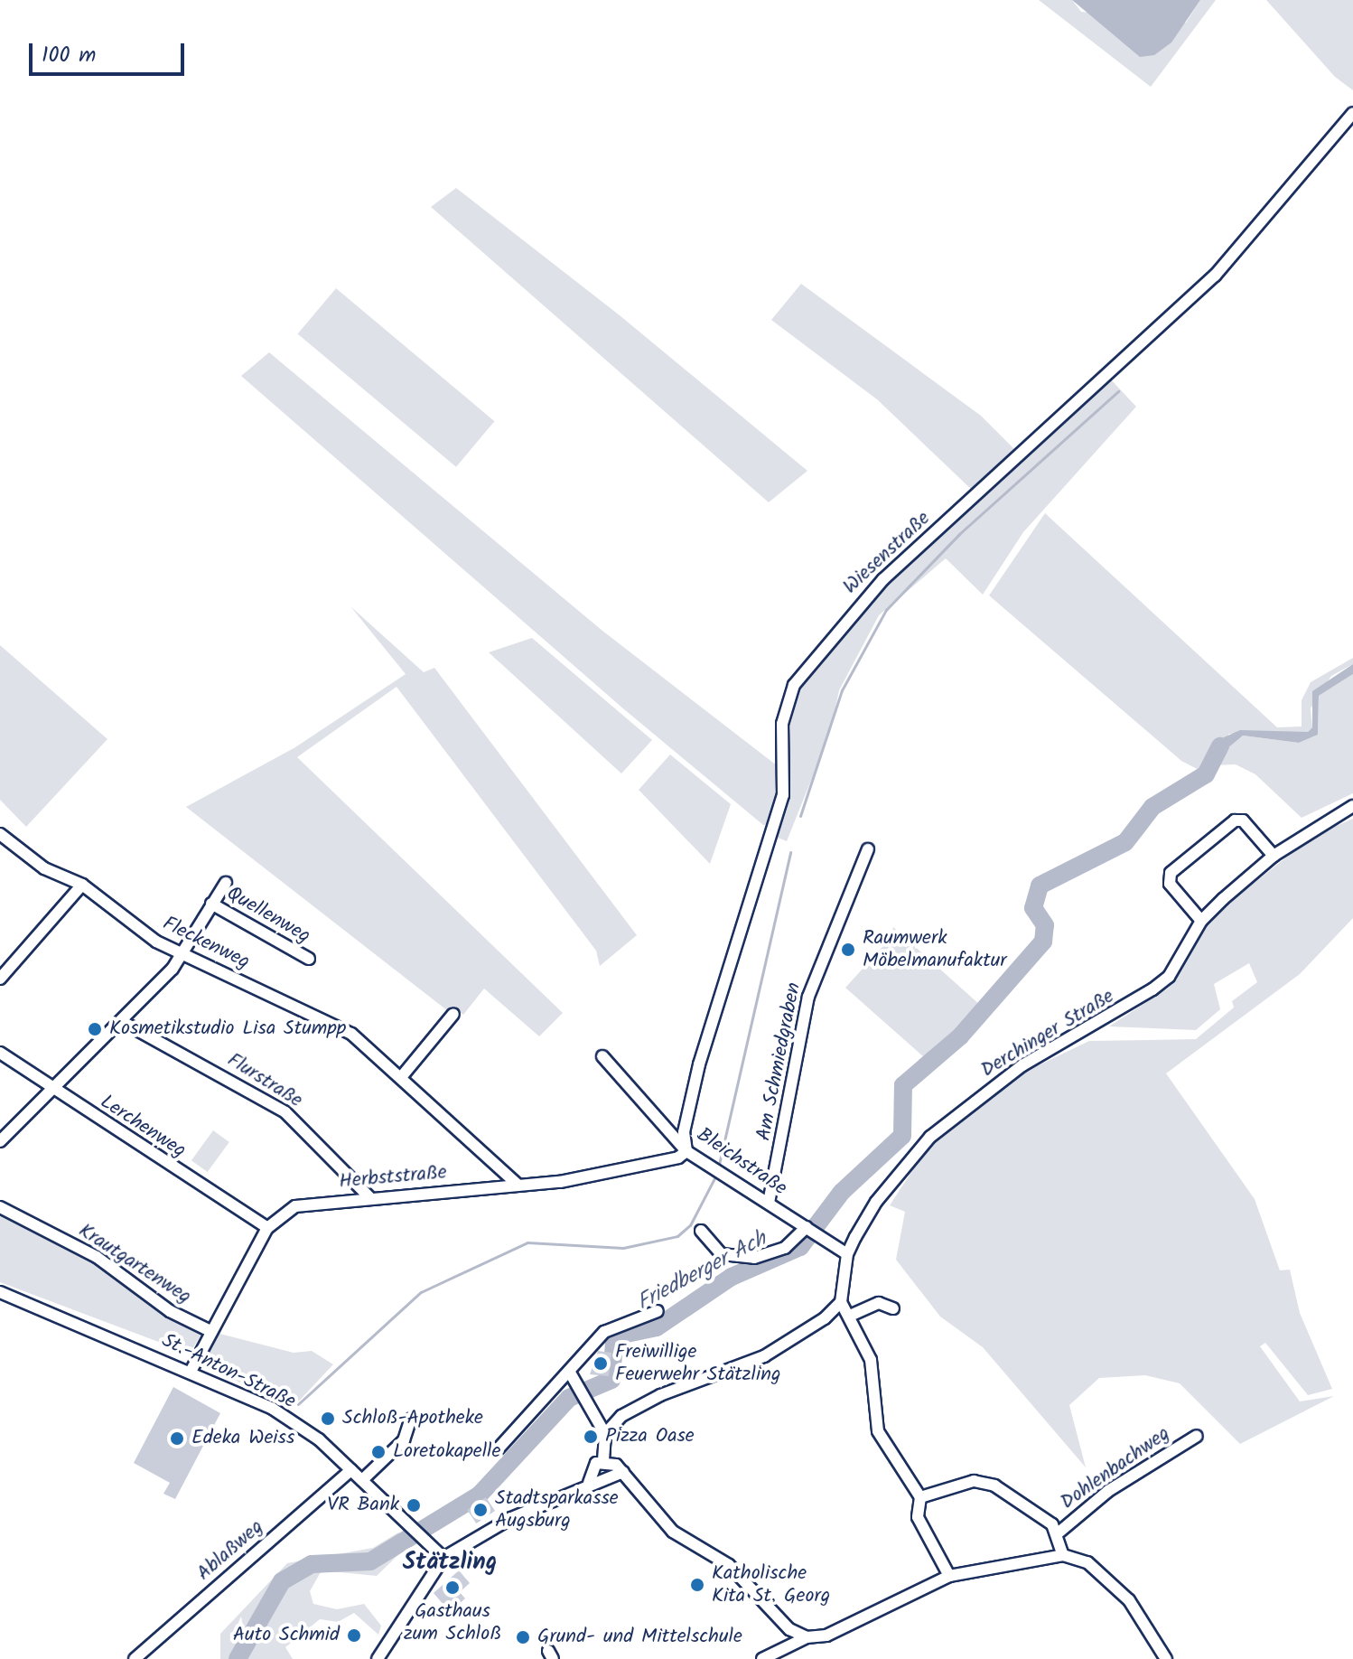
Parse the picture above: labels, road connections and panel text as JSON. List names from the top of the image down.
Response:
{
  "streets": {
    "street": [
      "Wiesenstraße",
      "Quellenweg",
      "Fleckenweg",
      "Derchinger Straße",
      "Am Schmiedgraben",
      "Flurstraße",
      "Lerchenweg",
      "Bleichstraße",
      "Herbststraße",
      "Krautgartenweg",
      "St.-Anton-Straße",
      "Dohlenbachweg",
      "Ablaßweg"
    ]
  },
  "crossings": [
    ["Wiesenstraße", "Bleichstraße"],
    ["Wiesenstraße", "Herbststraße"],
    ["Quellenweg", "Fleckenweg"],
    ["Quellenweg", "Flurstraße"],
    ["Quellenweg", "Lerchenweg"],
    ["Fleckenweg", "Herbststraße"],
    ["Derchinger Straße", "Bleichstraße"],
    ["Am Schmiedgraben", "Bleichstraße"],
    ["Flurstraße", "Herbststraße"],
    ["Lerchenweg", "Herbststraße"],
    ["Bleichstraße", "Herbststraße"],
    ["Herbststraße", "Krautgartenweg"],
    ["Herbststraße", "St.-Anton-Straße"],
    ["St.-Anton-Straße", "Ablaßweg"]
  ],
  "districts": ["Stätzling"],
  "water": ["Friedberger Ach"],
  "places": [
    "Raumwerk Möbelmanufaktur",
    "Kosmetikstudio Lisa Stumpp",
    "Freiwillige Feuerwehr Stätzling",
    "Schloß-Apotheke",
    "Pizza Oase",
    "Edeka Weiss",
    "Loretokapelle",
    "VR Bank",
    "Stadtsparkasse Augsburg",
    "Katholische Kita St. Georg",
    "Gasthaus zum Schloß",
    "Auto Schmid",
    "Grund- und Mittelschule"
  ],
  "scale_bar": "100 m"
}
